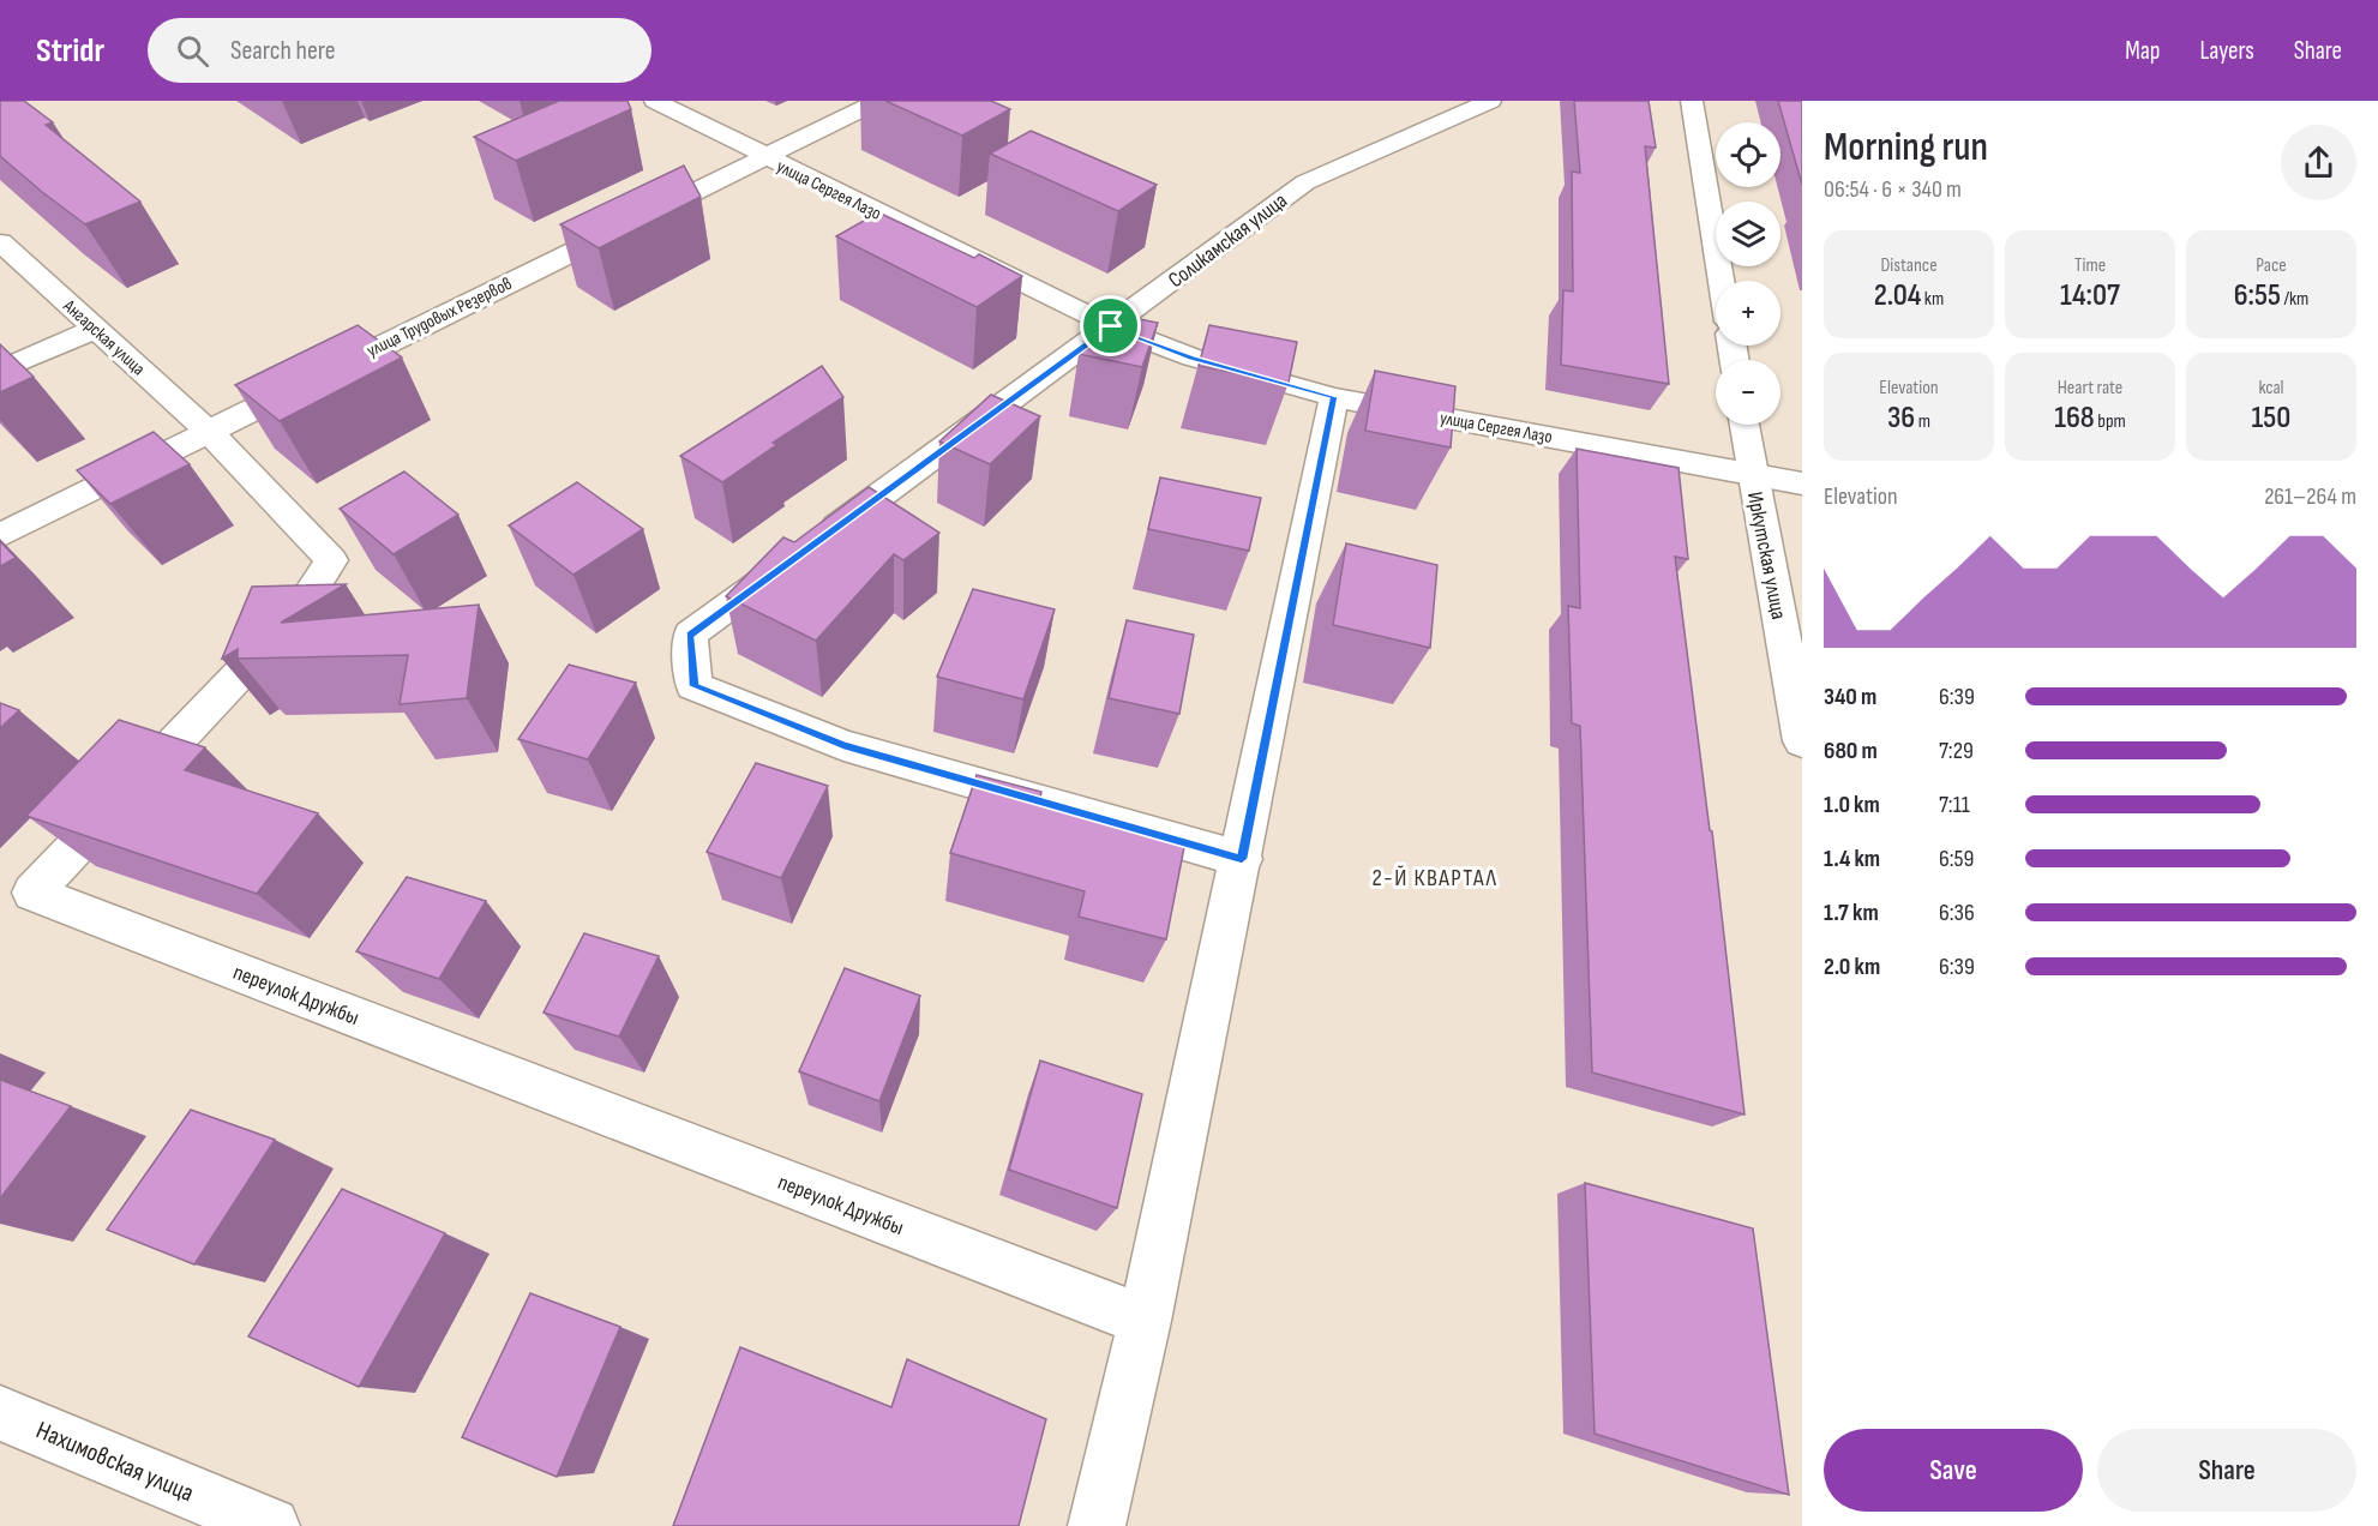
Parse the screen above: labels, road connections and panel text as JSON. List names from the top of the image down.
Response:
{
  "streets": {
    "street": [
      "улица Сергея Лазо",
      "Соликамская улица",
      "улица Трудовых Резервов",
      "Ангарская улица",
      "Иркутская улица",
      "переулок Дружбы",
      "Нахимовская улица"
    ]
  },
  "crossings": [
    ["улица Сергея Лазо", "Соликамская улица"],
    ["улица Сергея Лазо", "улица Трудовых Резервов"],
    ["улица Сергея Лазо", "Иркутская улица"],
    ["улица Трудовых Резервов", "Ангарская улица"],
    ["улица Трудовых Резервов", "переулок Дружбы"],
    ["Ангарская улица", "переулок Дружбы"]
  ],
  "districts": ["2-Й КВАРТАЛ"],
  "page": {
    "header": "Stridr",
    "search": "Search here",
    "nav": ["Map", "Layers", "Share"],
    "heading": ["Morning run", "06:54 · 6 × 340 m"],
    "map_buttons": ["+", "−"],
    "stats": [
      ["Distance", "2.04 km"],
      ["Time", "14:07"],
      ["Pace", "6:55 /km"],
      ["Elevation", "36 m"],
      ["Heart rate", "168 bpm"],
      ["kcal", "150"]
    ],
    "chart": ["Elevation", "261–264 m"],
    "list": [
      {
        "name": "340 m",
        "note": "6:39"
      },
      {
        "name": "680 m",
        "note": "7:29"
      },
      {
        "name": "1.0 km",
        "note": "7:11"
      },
      {
        "name": "1.4 km",
        "note": "6:59"
      },
      {
        "name": "1.7 km",
        "note": "6:36"
      },
      {
        "name": "2.0 km",
        "note": "6:39"
      }
    ],
    "buttons": ["Save", "Share"]
  }
}
